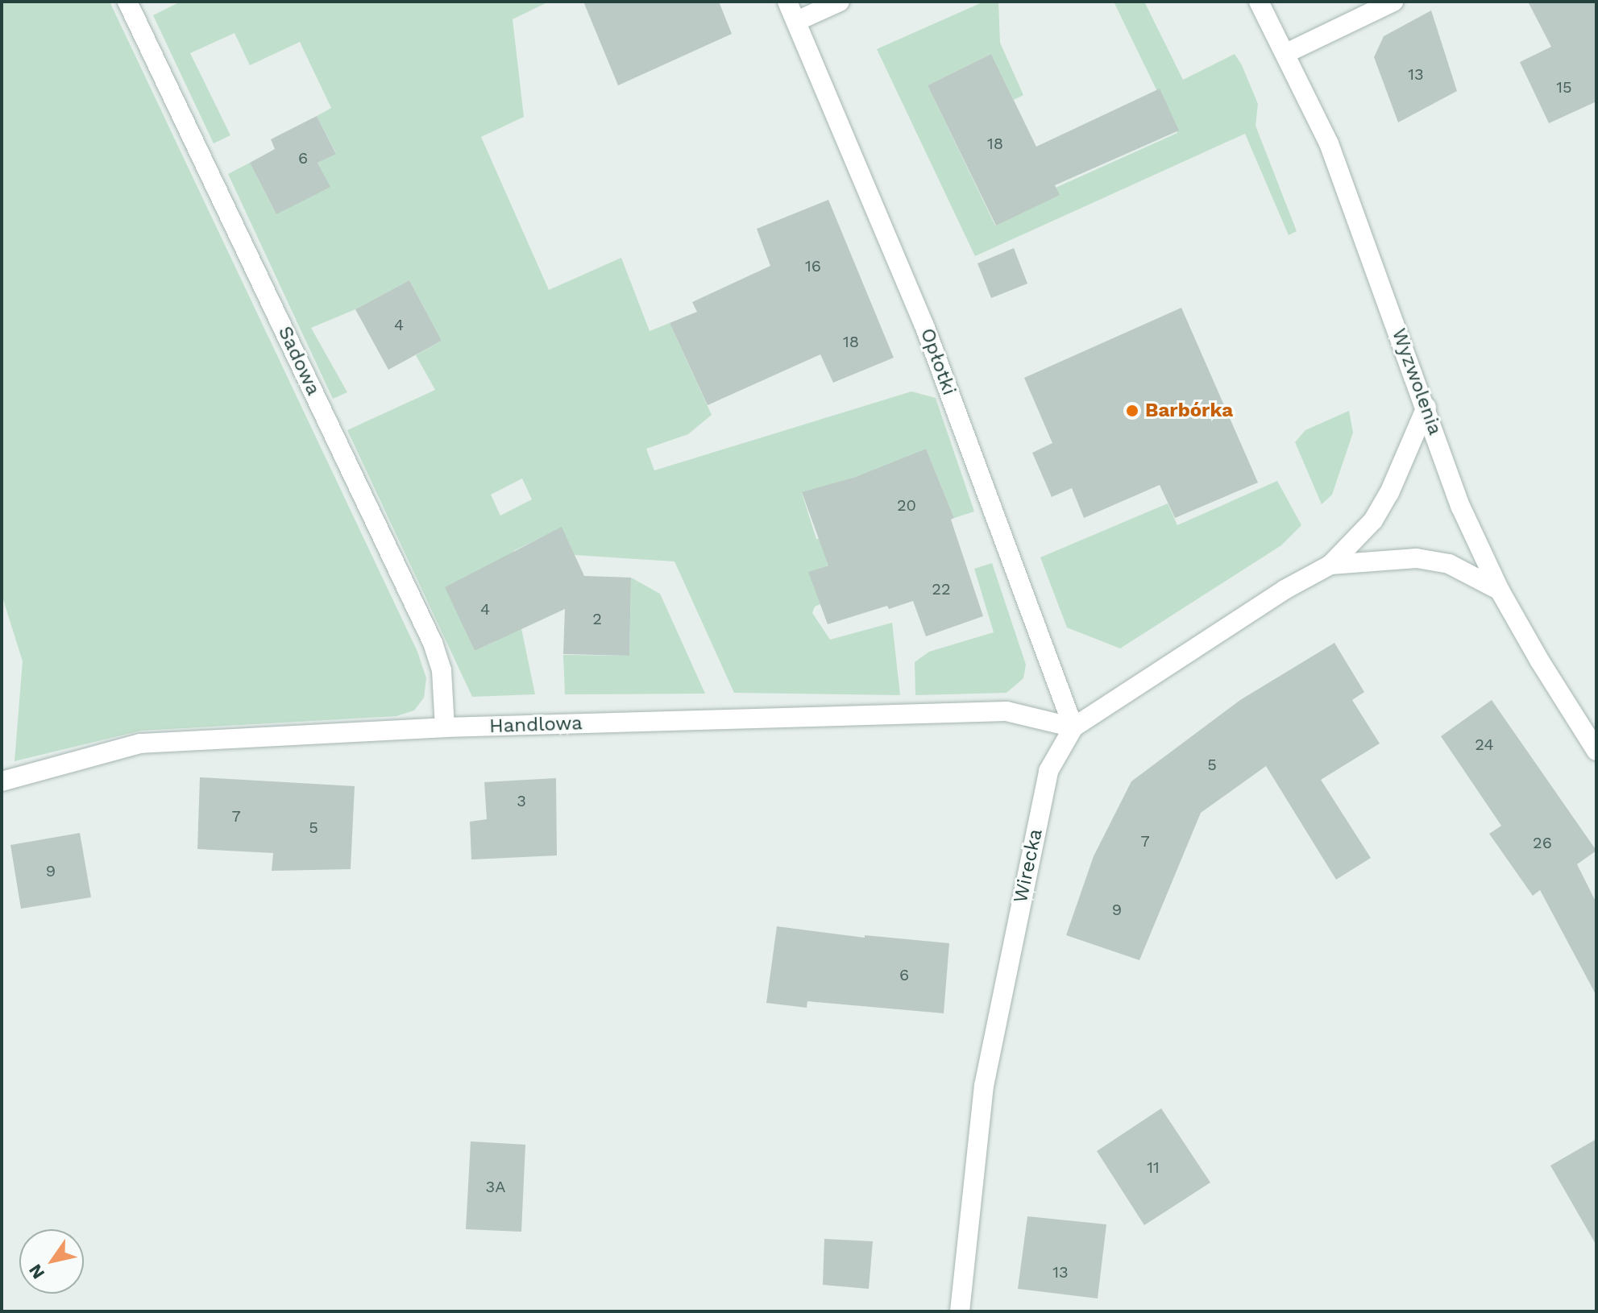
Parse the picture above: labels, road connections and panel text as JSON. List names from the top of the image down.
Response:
{
  "streets": {
    "street": [
      "Sadowa",
      "Opłotki",
      "Wyzwolenia",
      "Handlowa",
      "Wirecka"
    ]
  },
  "crossings": [
    ["Sadowa", "Handlowa"],
    ["Opłotki", "Handlowa"],
    ["Opłotki", "Wirecka"],
    ["Wyzwolenia", "Wirecka"],
    ["Handlowa", "Wirecka"]
  ],
  "places": ["Barbórka"],
  "house_numbers": [
    "13",
    "15",
    "18",
    "6",
    "16",
    "4",
    "18",
    "20",
    "22",
    "4",
    "2",
    "24",
    "5",
    "3",
    "7",
    "5",
    "7",
    "26",
    "9",
    "9",
    "6",
    "11",
    "3A",
    "13"
  ],
  "north": "bottom left"
}
